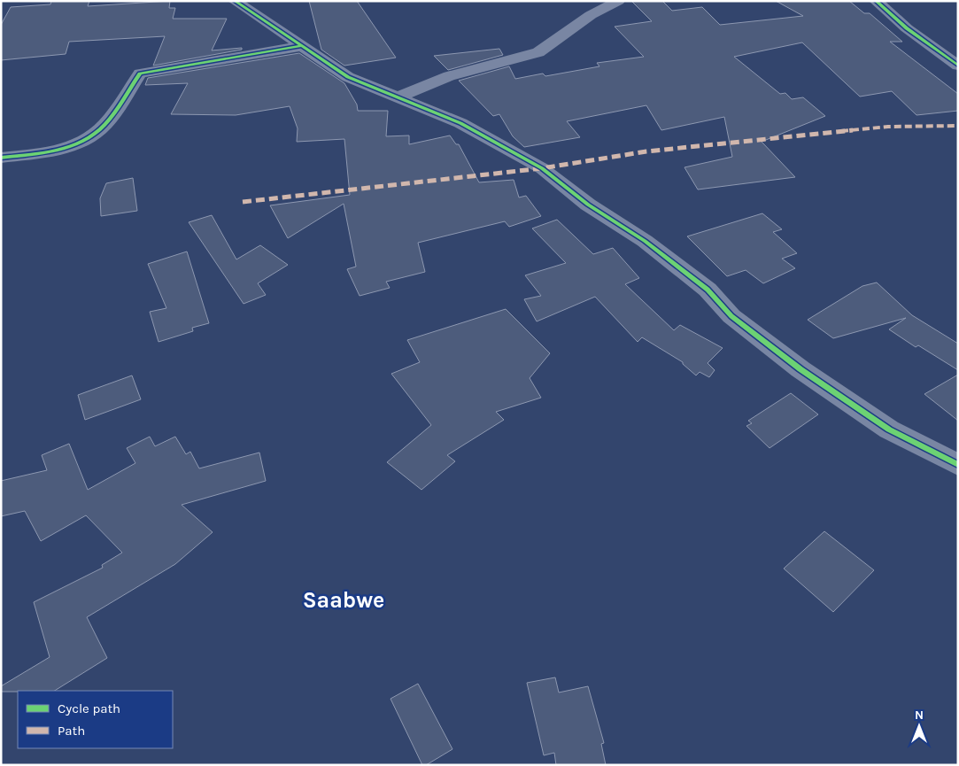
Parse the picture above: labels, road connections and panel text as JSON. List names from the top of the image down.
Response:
{
  "districts": ["Saabwe"],
  "legend": ["Cycle path", "Path"],
  "north": "top"
}
